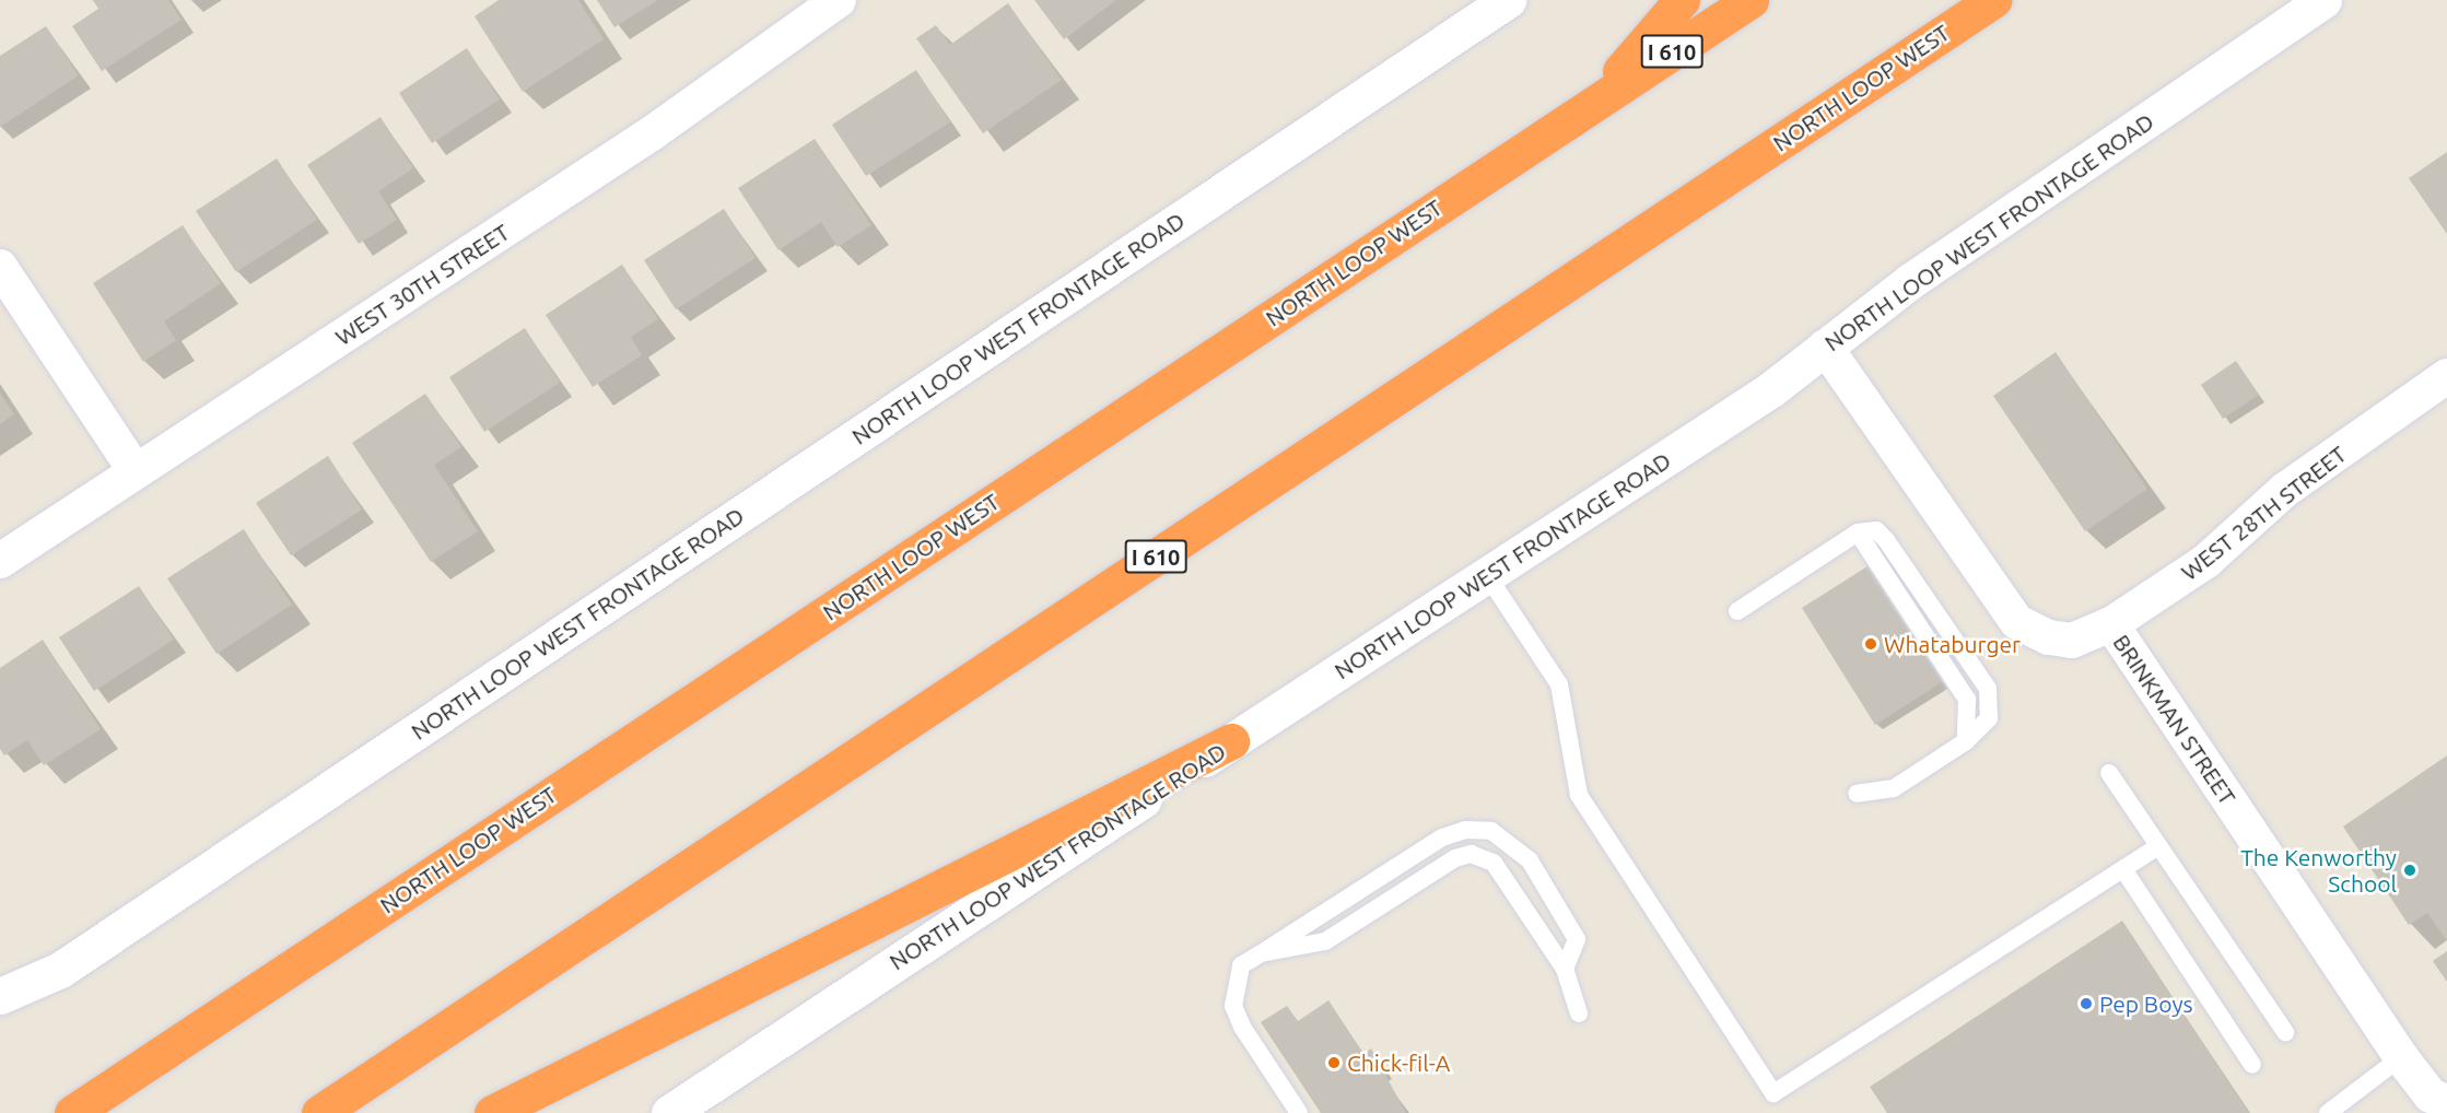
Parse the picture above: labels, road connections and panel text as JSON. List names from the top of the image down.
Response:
{
  "streets": {
    "highway": ["I 610", "NORTH LOOP WEST"],
    "main road": ["NORTH LOOP WEST FRONTAGE ROAD"],
    "street": ["WEST 30TH STREET", "WEST 28TH STREET", "BRINKMAN STREET"]
  },
  "crossings": [
    ["NORTH LOOP WEST FRONTAGE ROAD", "BRINKMAN STREET"],
    ["WEST 28TH STREET", "BRINKMAN STREET"]
  ],
  "places": [
    "Whataburger",
    "The Kenworthy School",
    "Pep Boys",
    "Chick-fil-A"
  ]
}
